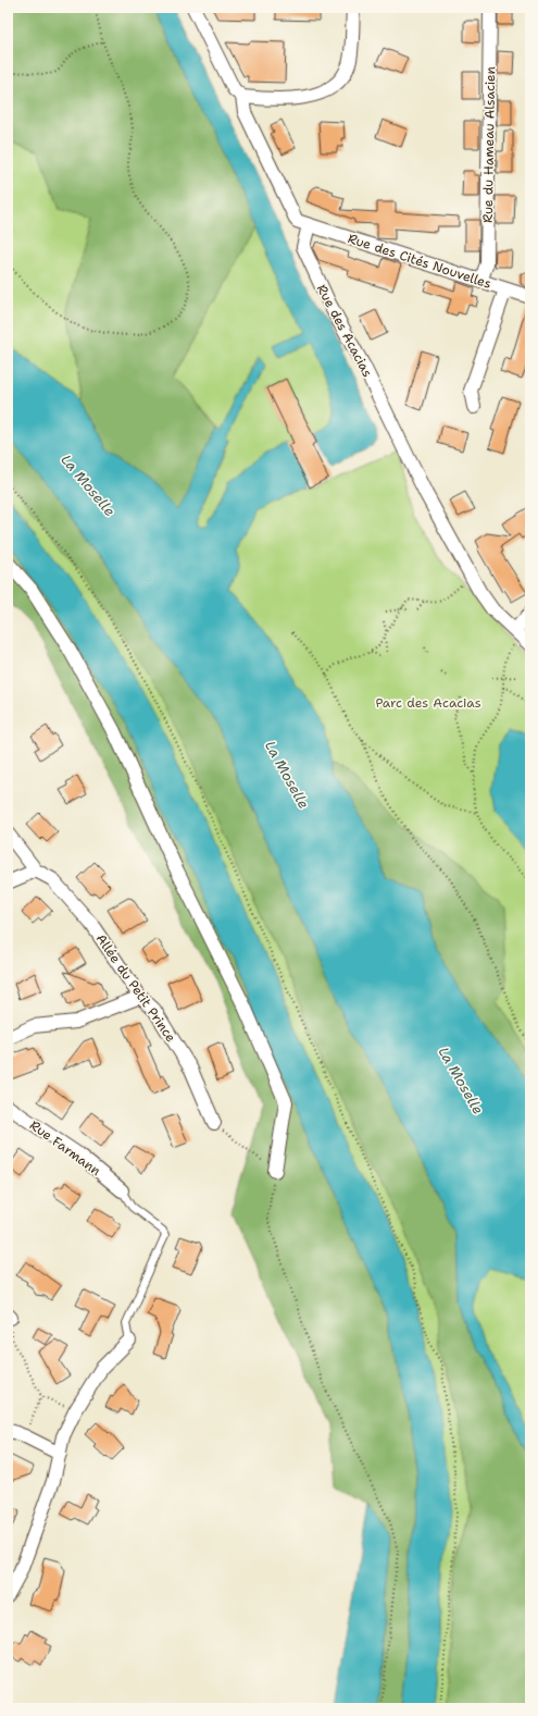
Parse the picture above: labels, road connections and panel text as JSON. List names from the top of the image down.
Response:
{
  "streets": {
    "street": [
      "Rue du Hameau Alsacien",
      "Rue des Cités Nouvelles",
      "Rue des Acacias",
      "Allée du Petit Prince",
      "Rue Farmann"
    ]
  },
  "crossings": [
    ["Rue du Hameau Alsacien", "Rue des Cités Nouvelles"],
    ["Rue des Cités Nouvelles", "Rue des Acacias"]
  ],
  "water": ["La Moselle"],
  "parks": ["Parc des Acacias"]
}
